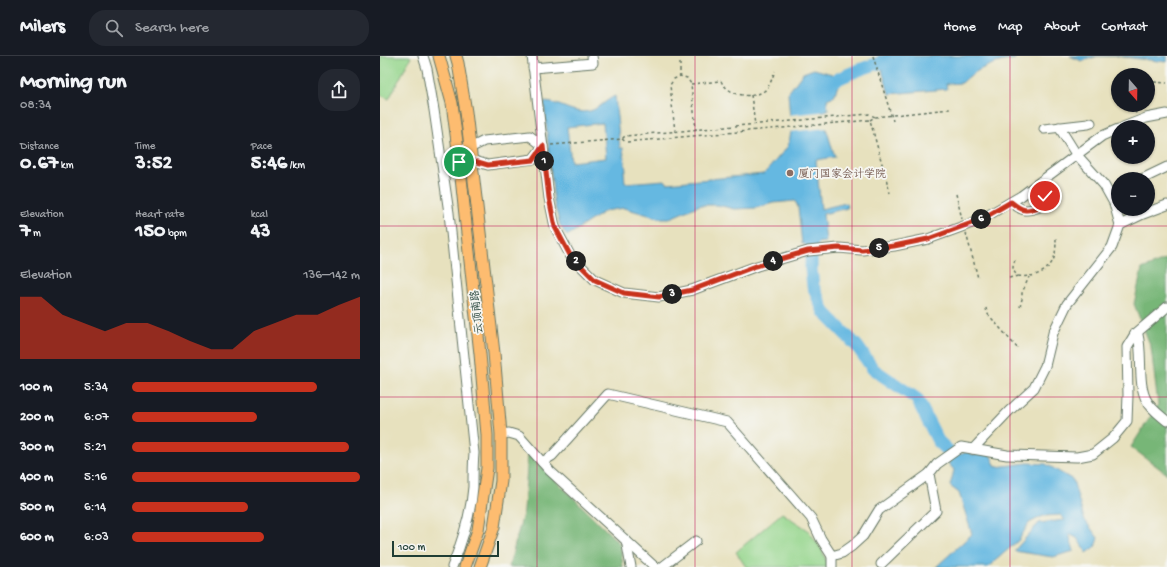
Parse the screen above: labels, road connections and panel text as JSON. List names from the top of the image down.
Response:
{
  "streets": {
    "main road": ["云顶南路"]
  },
  "places": ["厦门国家会计学院"],
  "scale_bar": "100 m",
  "north": "bottom",
  "page": {
    "header": "Milers",
    "search": "Search here",
    "nav": [
      "Home",
      "Map",
      "About",
      "Contact"
    ],
    "heading": ["Morning run", "08:34"],
    "map_buttons": ["+", "−"],
    "stats": [
      ["Distance", "0.67 km"],
      ["Time", "3:52"],
      ["Pace", "5:46 /km"],
      ["Elevation", "7 m"],
      ["Heart rate", "150 bpm"],
      ["kcal", "43"]
    ],
    "pins": [
      "1",
      "6",
      "5",
      "2",
      "4",
      "3"
    ],
    "chart": ["Elevation", "136–142 m"],
    "list": [
      {
        "name": "100 m",
        "note": "5:34"
      },
      {
        "name": "200 m",
        "note": "6:07"
      },
      {
        "name": "300 m",
        "note": "5:21"
      },
      {
        "name": "400 m",
        "note": "5:16"
      },
      {
        "name": "500 m",
        "note": "6:14"
      },
      {
        "name": "600 m",
        "note": "6:03"
      }
    ],
    "scale": "100 m"
  }
}
